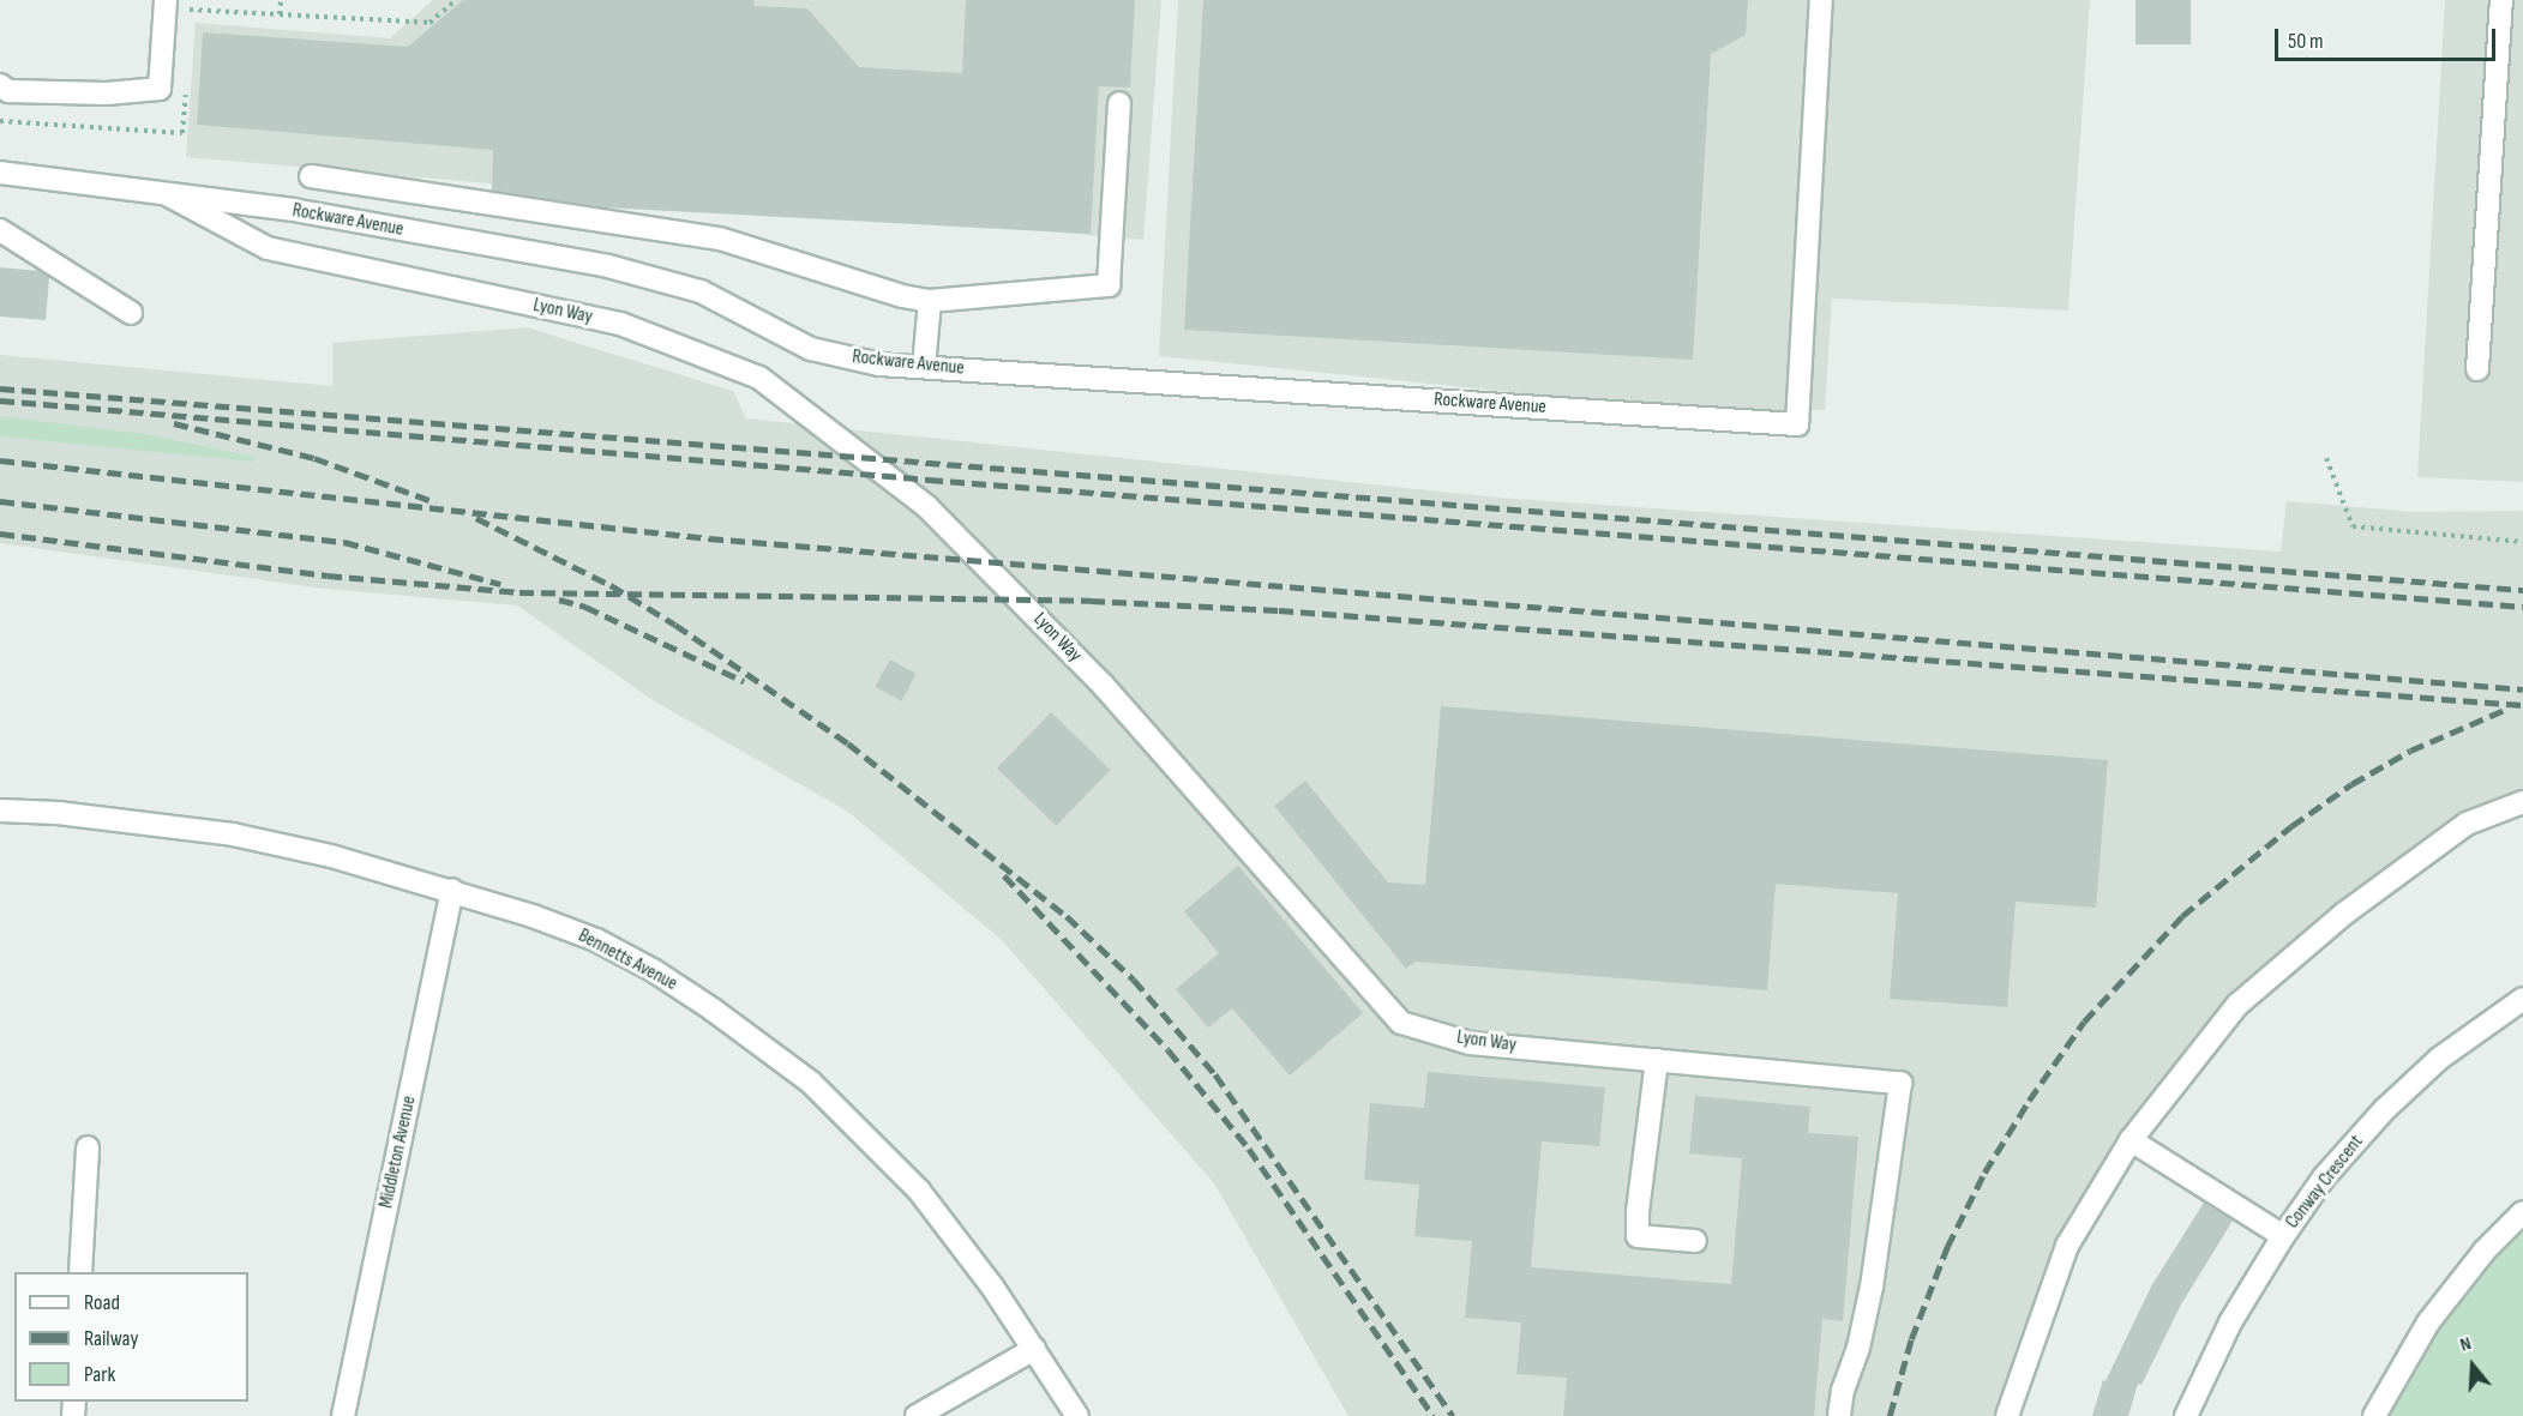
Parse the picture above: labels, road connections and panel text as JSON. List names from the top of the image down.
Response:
{
  "streets": {
    "street": [
      "Rockware Avenue",
      "Lyon Way",
      "Bennetts Avenue",
      "Middleton Avenue",
      "Conway Crescent"
    ]
  },
  "crossings": [
    ["Rockware Avenue", "Lyon Way"],
    ["Bennetts Avenue", "Middleton Avenue"]
  ],
  "legend": ["Road", "Railway", "Park"],
  "scale_bar": "50 m",
  "north": "top"
}
